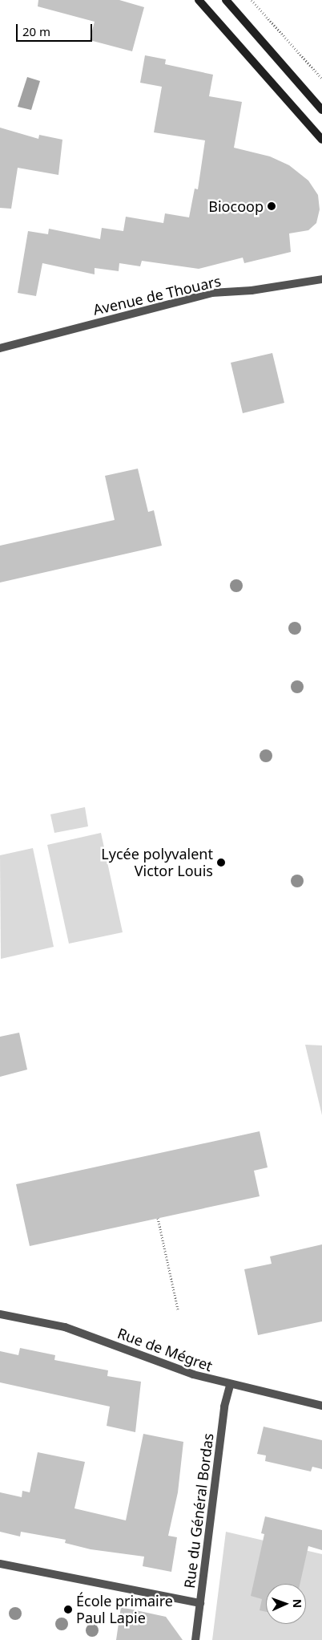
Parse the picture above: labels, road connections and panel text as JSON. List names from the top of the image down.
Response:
{
  "streets": {
    "street": ["Avenue de Thouars", "Rue de Mégret", "Rue du Général Bordas"]
  },
  "crossings": [
    ["Rue de Mégret", "Rue du Général Bordas"]
  ],
  "places": ["Biocoop", "Lycée polyvalent Victor Louis", "École primaire Paul Lapie"],
  "scale_bar": "20 m",
  "north": "right"
}
